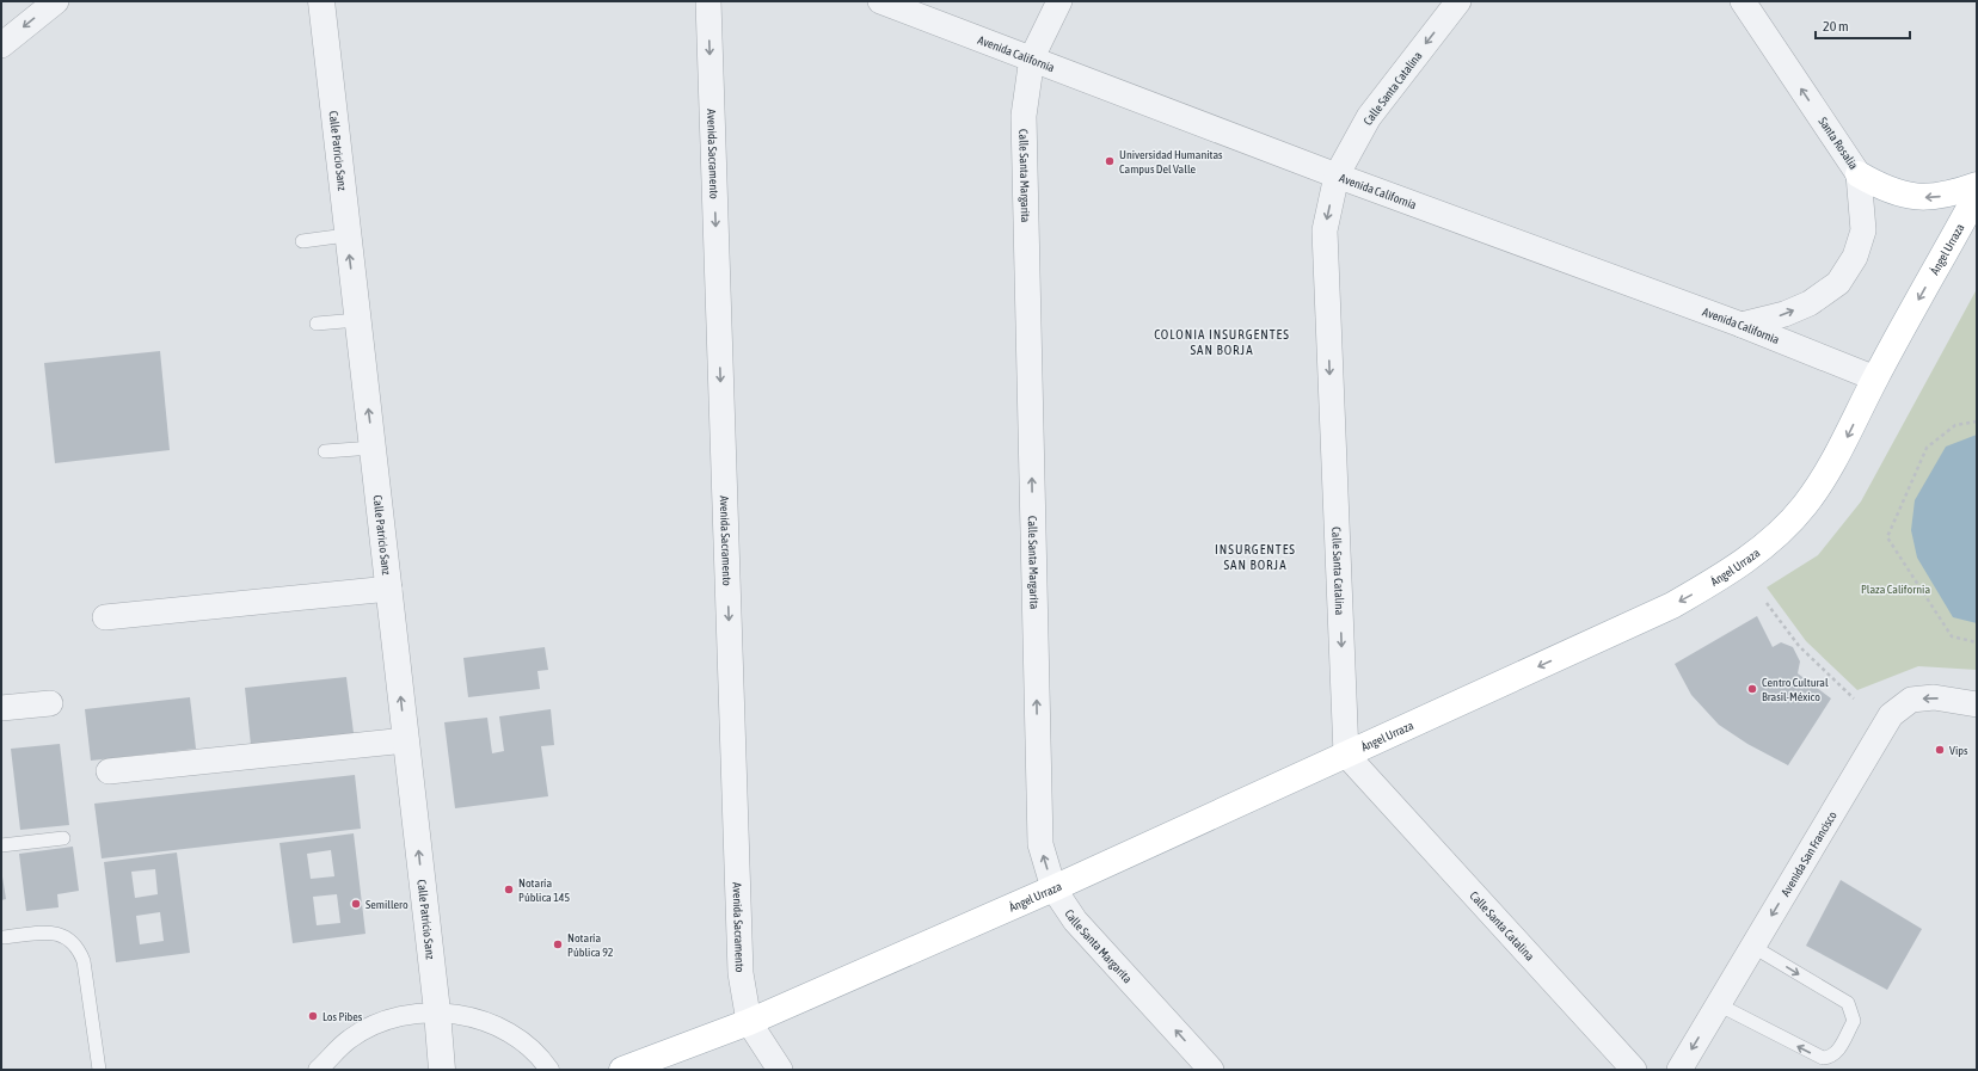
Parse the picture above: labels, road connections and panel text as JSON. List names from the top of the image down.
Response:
{
  "streets": {
    "main road": ["Ángel Urraza"],
    "street": [
      "Avenida California",
      "Calle Santa Catalina",
      "Santa Rosalia",
      "Calle Patricio Sanz",
      "Avenida Sacramento",
      "Calle Santa Margarita",
      "Avenida San Francisco"
    ]
  },
  "crossings": [
    ["Avenida California", "Calle Santa Catalina"],
    ["Avenida California", "Santa Rosalia"],
    ["Avenida California", "Calle Santa Margarita"],
    ["Avenida California", "Ángel Urraza"],
    ["Calle Santa Catalina", "Ángel Urraza"],
    ["Avenida Sacramento", "Ángel Urraza"],
    ["Calle Santa Margarita", "Ángel Urraza"]
  ],
  "one_way": [
    "Calle Santa Catalina",
    "Calle Patricio Sanz",
    "Avenida Sacramento",
    "Calle Santa Margarita",
    "Ángel Urraza",
    "Avenida San Francisco"
  ],
  "districts": ["COLONIA INSURGENTES SAN BORJA", "INSURGENTES SAN BORJA"],
  "parks": ["Plaza California"],
  "places": [
    "Universidad Humanitas Campus Del Valle",
    "Centro Cultural Brasil-México",
    "Vips",
    "Notaría Pública 145",
    "Semillero",
    "Notaría Pública 92",
    "Los Pibes"
  ],
  "scale_bar": "20 m"
}
